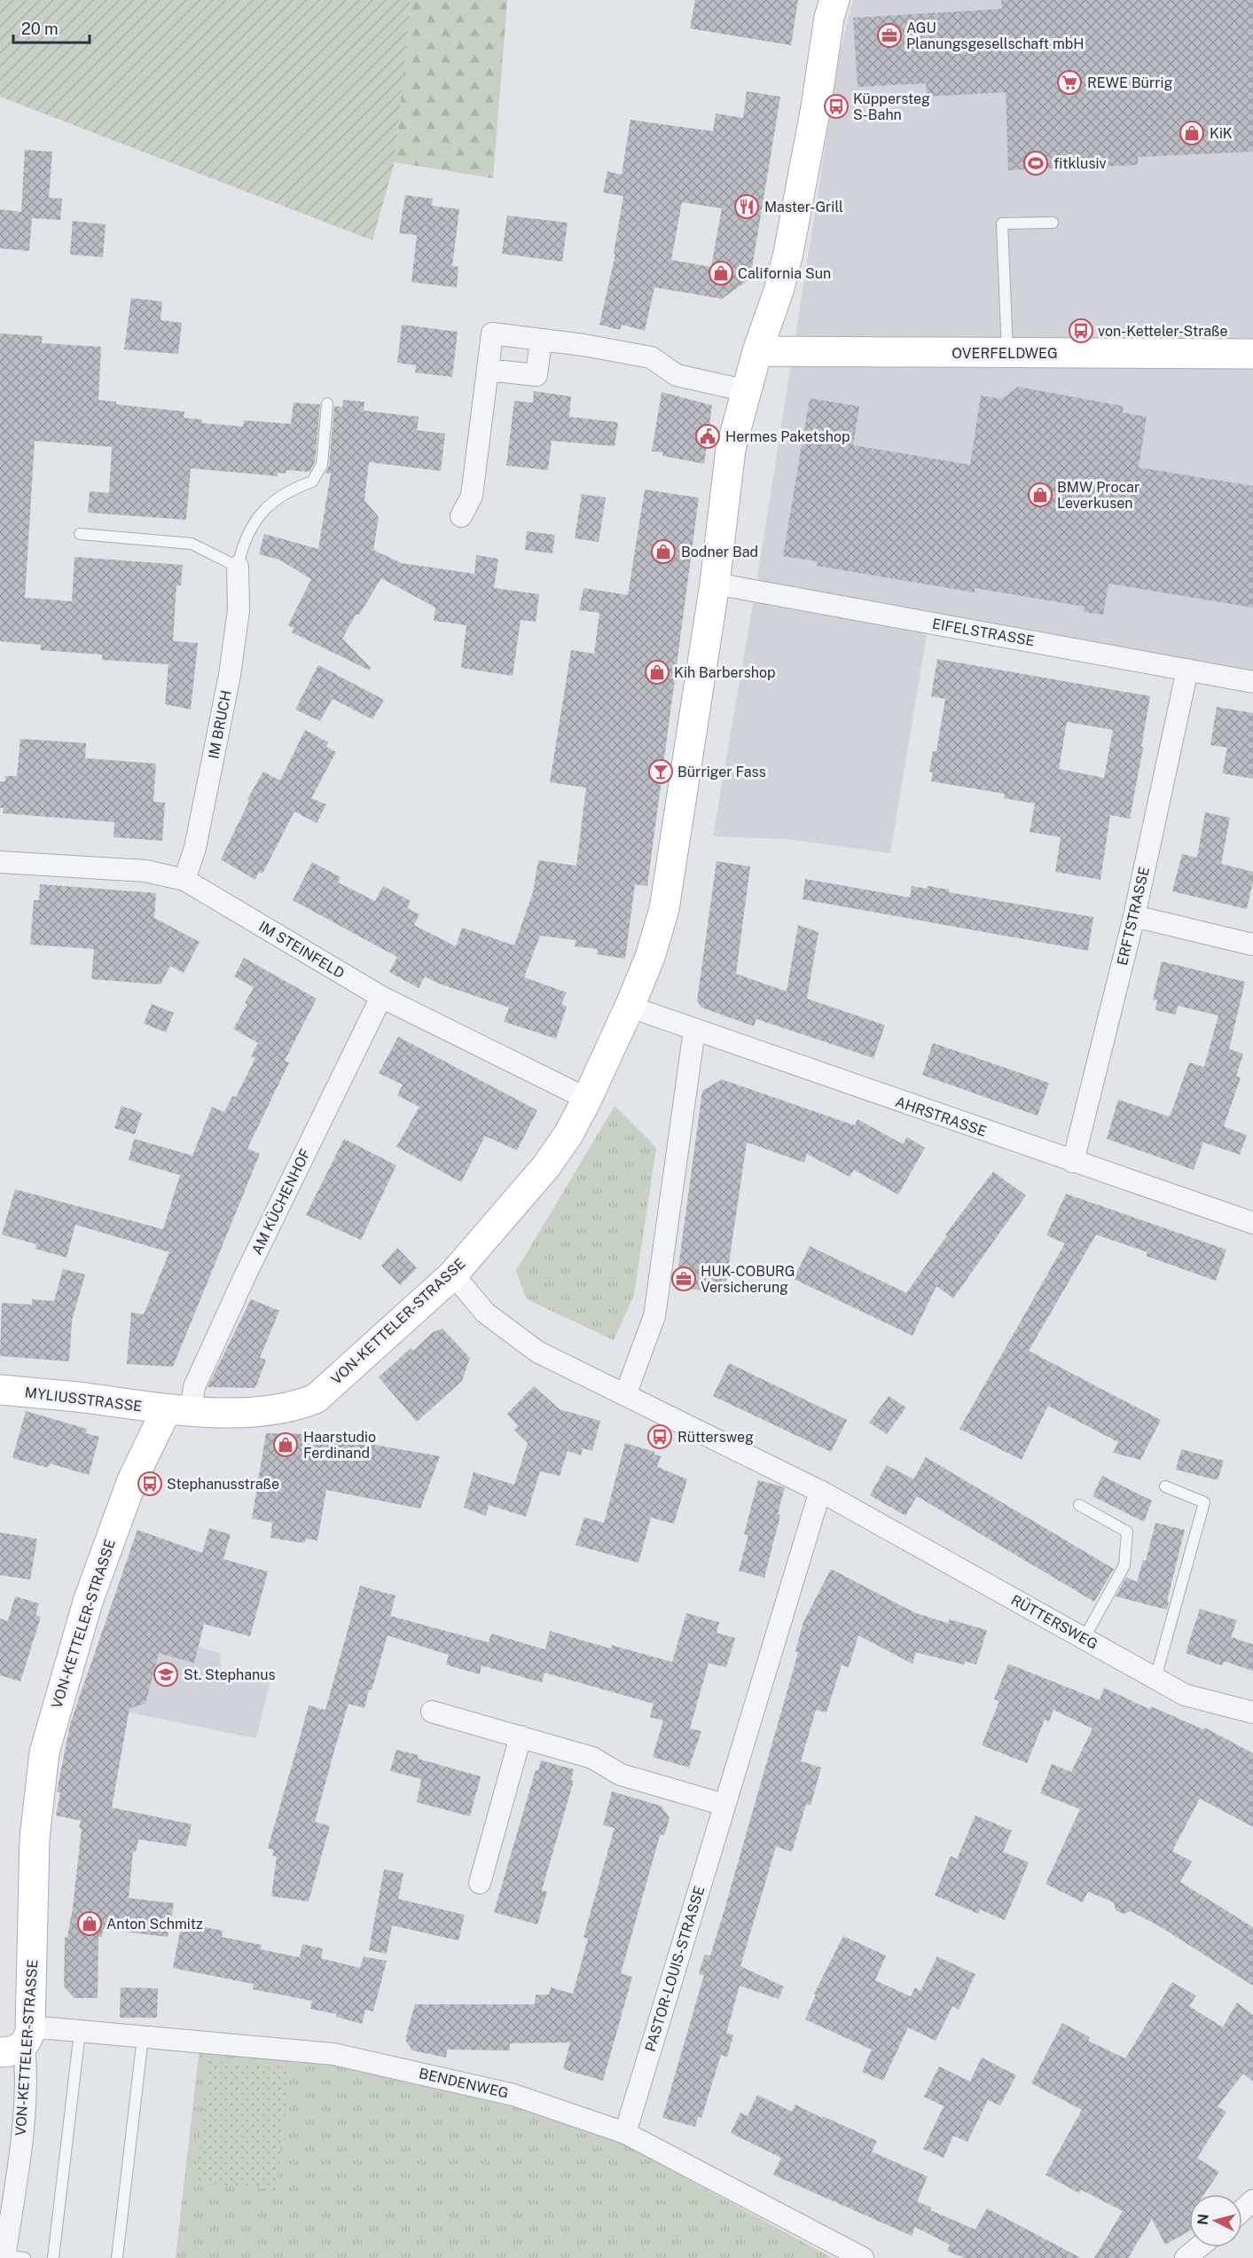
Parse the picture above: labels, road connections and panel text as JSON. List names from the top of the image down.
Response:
{
  "streets": {
    "street": [
      "OVERFELDWEG",
      "EIFELSTRASSE",
      "IM BRUCH",
      "ERFTSTRASSE",
      "IM STEINFELD",
      "AHRSTRASSE",
      "AM KÜCHENHOF",
      "VON-KETTELER-STRASSE",
      "MYLIUSSTRASSE",
      "RÜTTERSWEG",
      "PASTOR-LOUIS-STRASSE",
      "BENDENWEG"
    ]
  },
  "crossings": [
    ["OVERFELDWEG", "VON-KETTELER-STRASSE"],
    ["EIFELSTRASSE", "ERFTSTRASSE"],
    ["EIFELSTRASSE", "VON-KETTELER-STRASSE"],
    ["IM BRUCH", "IM STEINFELD"],
    ["ERFTSTRASSE", "AHRSTRASSE"],
    ["IM STEINFELD", "AM KÜCHENHOF"],
    ["IM STEINFELD", "VON-KETTELER-STRASSE"],
    ["AHRSTRASSE", "VON-KETTELER-STRASSE"],
    ["AM KÜCHENHOF", "VON-KETTELER-STRASSE"],
    ["AM KÜCHENHOF", "MYLIUSSTRASSE"],
    ["VON-KETTELER-STRASSE", "MYLIUSSTRASSE"],
    ["VON-KETTELER-STRASSE", "RÜTTERSWEG"],
    ["VON-KETTELER-STRASSE", "BENDENWEG"],
    ["RÜTTERSWEG", "PASTOR-LOUIS-STRASSE"],
    ["PASTOR-LOUIS-STRASSE", "BENDENWEG"]
  ],
  "places": {
    "office": ["AGU Planungsgesellschaft mbH", "HUK-COBURG Versicherung"],
    "supermarket": ["REWE Bürrig"],
    "bus stop": [
      "Küppersteg S-Bahn",
      "von-Ketteler-Straße",
      "Rüttersweg",
      "Stephanusstraße"
    ],
    "shop": [
      "KiK",
      "California Sun",
      "BMW Procar Leverkusen",
      "Bodner Bad",
      "Kih Barbershop",
      "Haarstudio Ferdinand",
      "Anton Schmitz"
    ],
    "sports": ["fitklusiv"],
    "restaurant": ["Master-Grill"],
    "public building": ["Hermes Paketshop"],
    "bar": ["Bürriger Fass"],
    "school or university": ["St. Stephanus"]
  },
  "scale_bar": "20 m",
  "north": "left"
}
